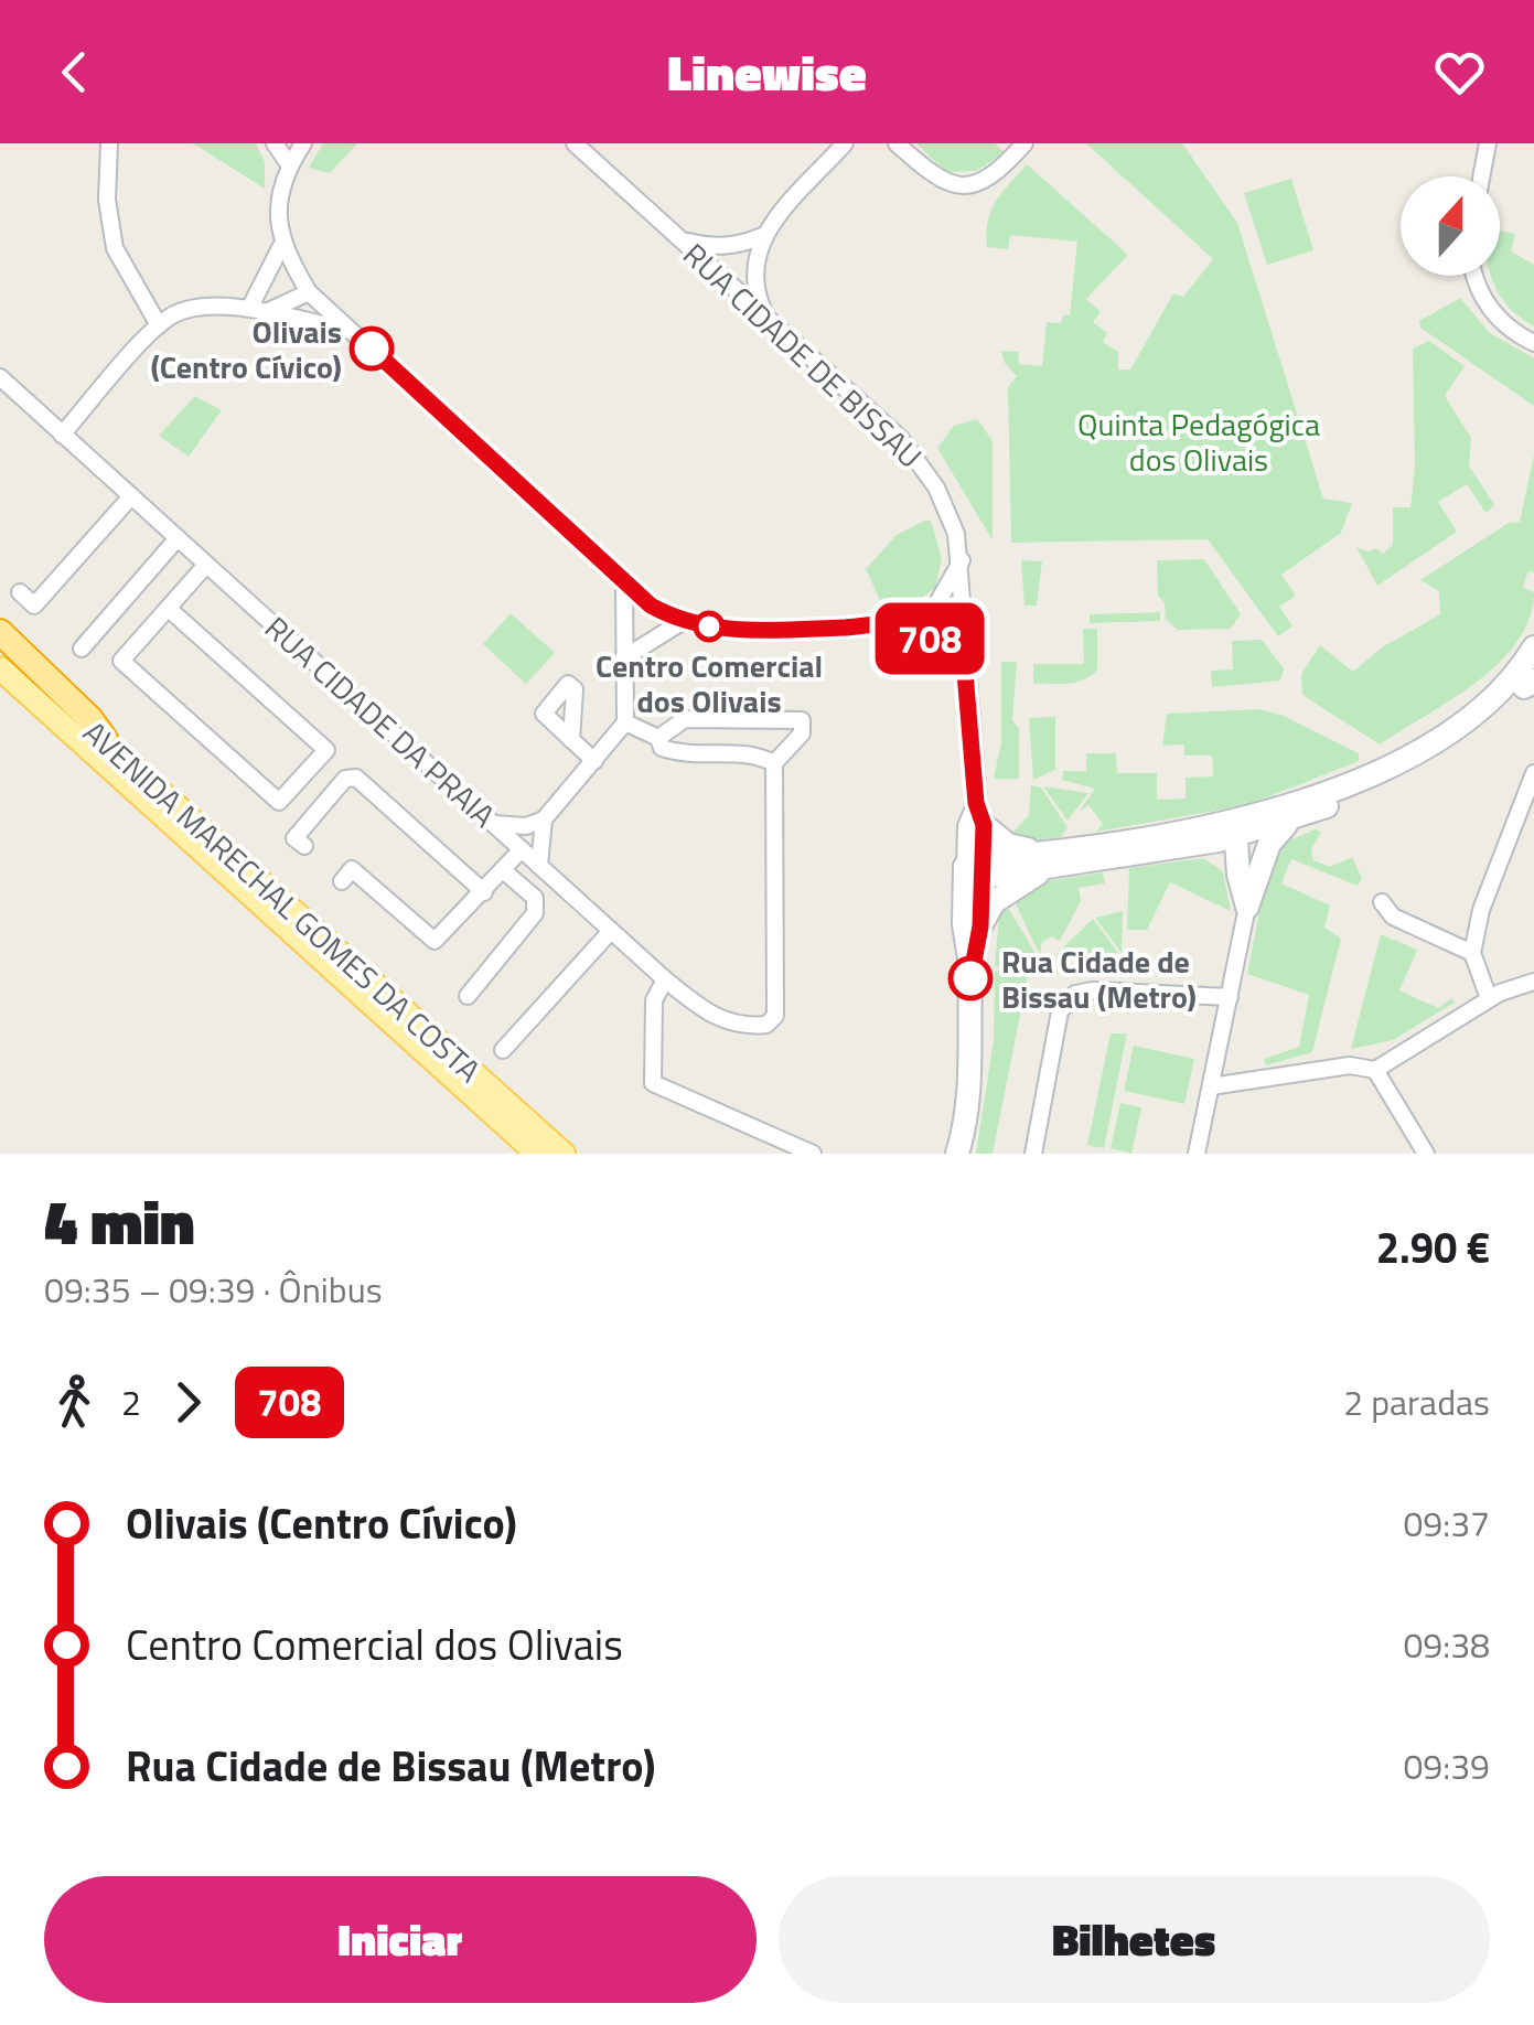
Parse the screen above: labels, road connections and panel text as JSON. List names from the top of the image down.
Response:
{
  "streets": {
    "main road": ["RUA CIDADE DE BISSAU", "AVENIDA MARECHAL GOMES DA COSTA"],
    "street": ["RUA CIDADE DA PRAIA"]
  },
  "parks": ["Quinta Pedagógica dos Olivais"],
  "places": ["Olivais (Centro Cívico)", "Centro Comercial dos Olivais", "Rua Cidade de Bissau (Metro)"],
  "lines": ["bus line 708"],
  "north": "top",
  "page": {
    "header": "Linewise",
    "on_map": "708",
    "heading": ["4 min", "09:35 – 09:39 · Ônibus", "2.90 €"],
    "legs": ["2", "708", "2 paradas"],
    "list": [
      {
        "name": "Olivais (Centro Cívico)",
        "value": "09:37"
      },
      {
        "name": "Centro Comercial dos Olivais",
        "value": "09:38"
      },
      {
        "name": "Rua Cidade de Bissau (Metro)",
        "value": "09:39"
      }
    ],
    "buttons": ["Iniciar", "Bilhetes"]
  }
}
